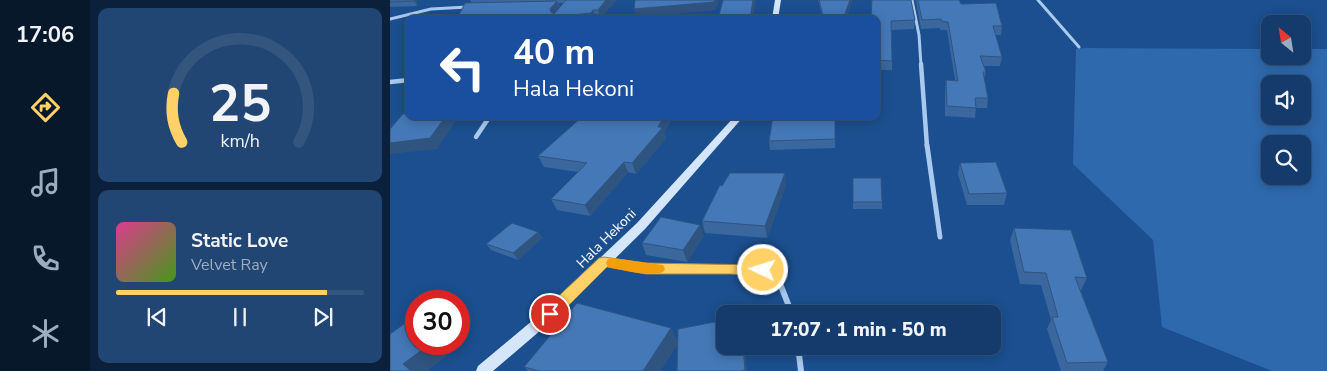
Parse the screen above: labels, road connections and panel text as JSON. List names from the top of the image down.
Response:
{
  "streets": {
    "street": ["Hala Hekoni"]
  },
  "north": "top left",
  "page": {
    "tabs": "17:06",
    "turn": ["40 m", "Hala Hekoni"],
    "song": ["Static Love", "Velvet Ray"],
    "limit": "30",
    "trip": "17:07 · 1 min · 50 m",
    "gauge": ["25", "km/h"]
  }
}
